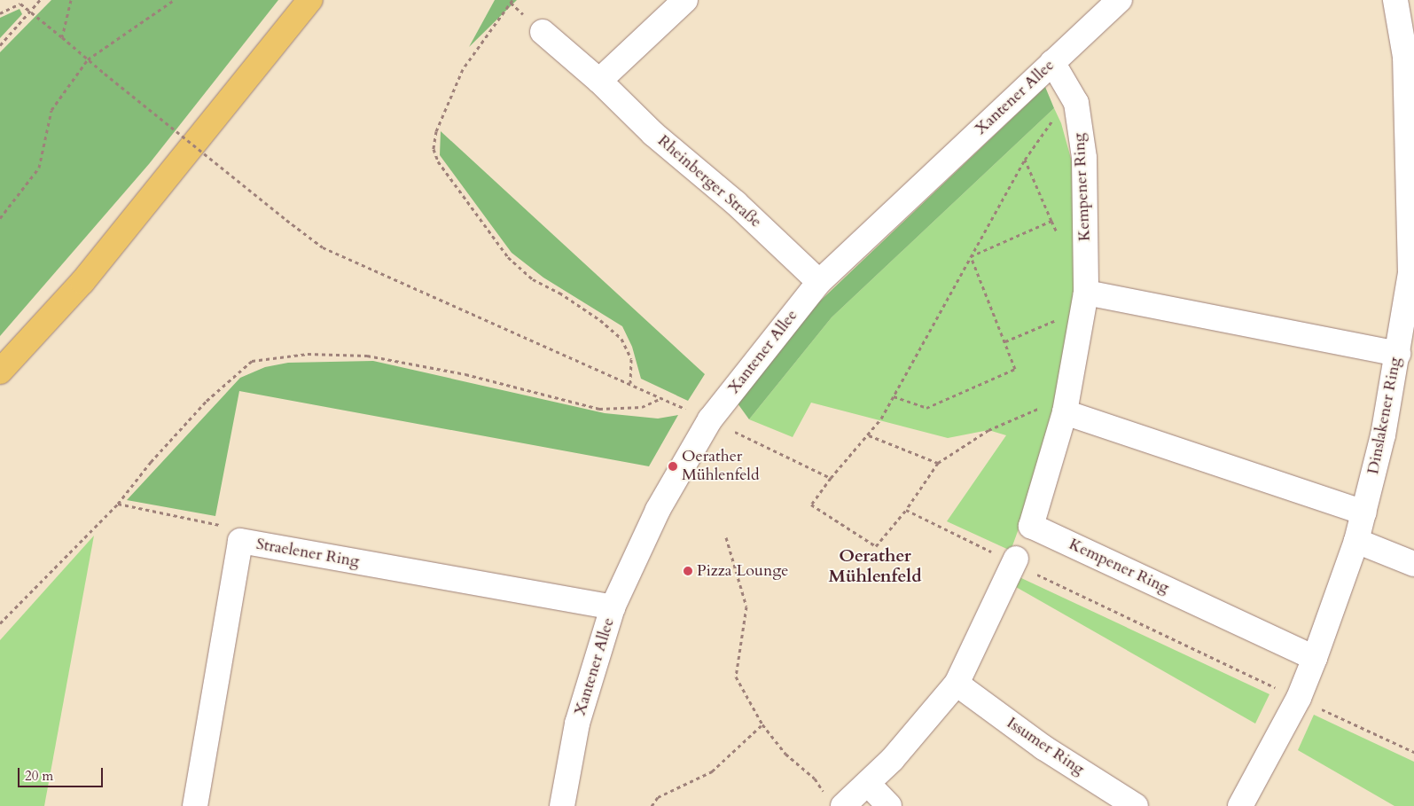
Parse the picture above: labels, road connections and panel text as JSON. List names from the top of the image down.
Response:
{
  "streets": {
    "street": [
      "Xantener Allee",
      "Rheinberger Straße",
      "Kempener Ring",
      "Dinslakener Ring",
      "Straelener Ring",
      "Issumer Ring"
    ]
  },
  "crossings": [
    ["Xantener Allee", "Rheinberger Straße"],
    ["Xantener Allee", "Kempener Ring"],
    ["Xantener Allee", "Straelener Ring"],
    ["Kempener Ring", "Dinslakener Ring"]
  ],
  "districts": ["Oerather Mühlenfeld"],
  "places": ["Oerather Mühlenfeld", "Pizza Lounge"],
  "scale_bar": "20 m"
}
